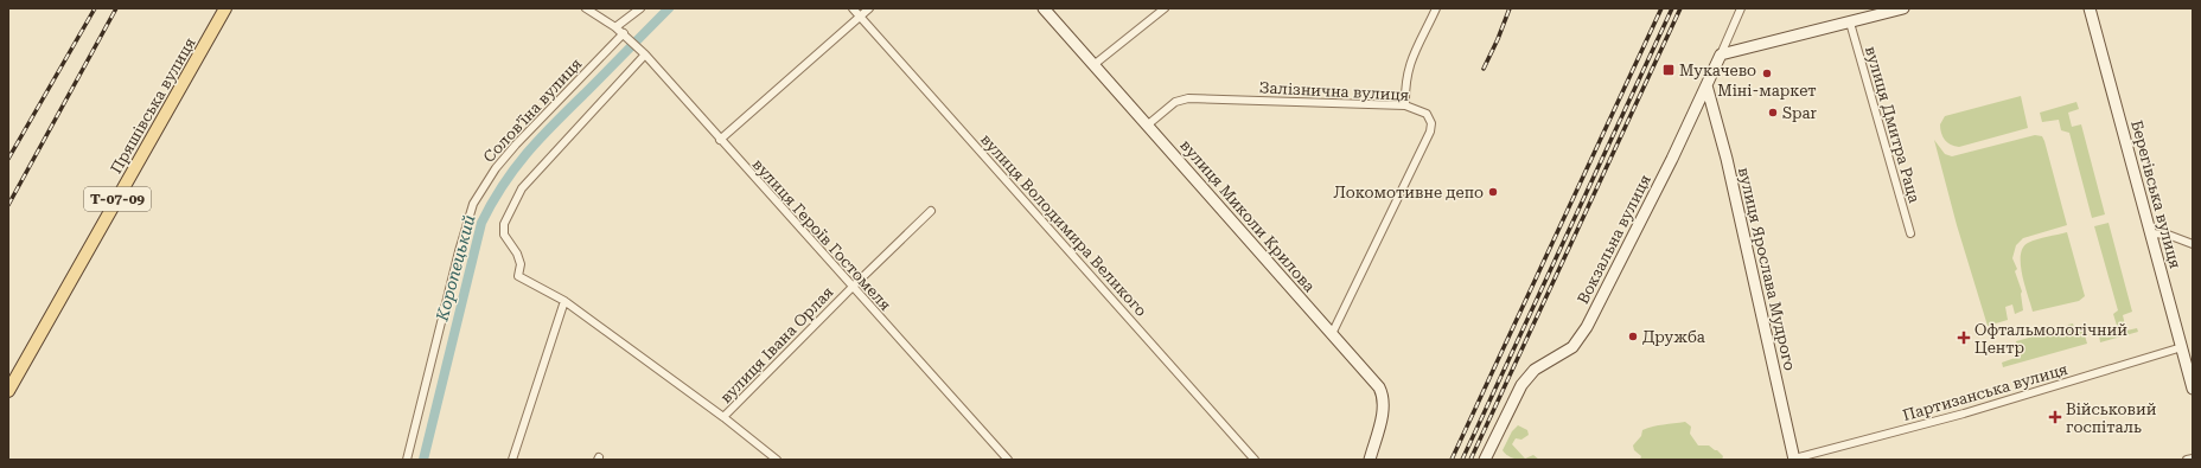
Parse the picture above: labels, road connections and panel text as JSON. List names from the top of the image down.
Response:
{
  "streets": {
    "main road": ["Пряшівська вулиця", "Т-07-09"],
    "street": [
      "Залізнична вулиця",
      "Соловʼїна вулиця",
      "вулиця Дмитра Раца",
      "Берегівська вулиця",
      "вулиця Миколи Крилова",
      "вулиця Володимира Великого",
      "вулиця Героїв Гостомеля",
      "Вокзальна вулиця",
      "вулиця Ярослава Мудрого",
      "вулиця Івана Орлая",
      "Партизанська вулиця"
    ]
  },
  "crossings": [
    ["Залізнична вулиця", "вулиця Миколи Крилова"],
    ["Соловʼїна вулиця", "вулиця Героїв Гостомеля"],
    ["Берегівська вулиця", "Партизанська вулиця"],
    ["вулиця Героїв Гостомеля", "вулиця Івана Орлая"],
    ["Вокзальна вулиця", "вулиця Ярослава Мудрого"],
    ["вулиця Ярослава Мудрого", "Партизанська вулиця"]
  ],
  "water": ["Коропецький"],
  "places": {
    "transit": ["Мукачево"],
    "other": [
      "Міні-маркет",
      "Spar",
      "Локомотивне депо",
      "Дружба"
    ],
    "health": ["Офтальмологічний Центр", "Військовий госпіталь"]
  }
}
